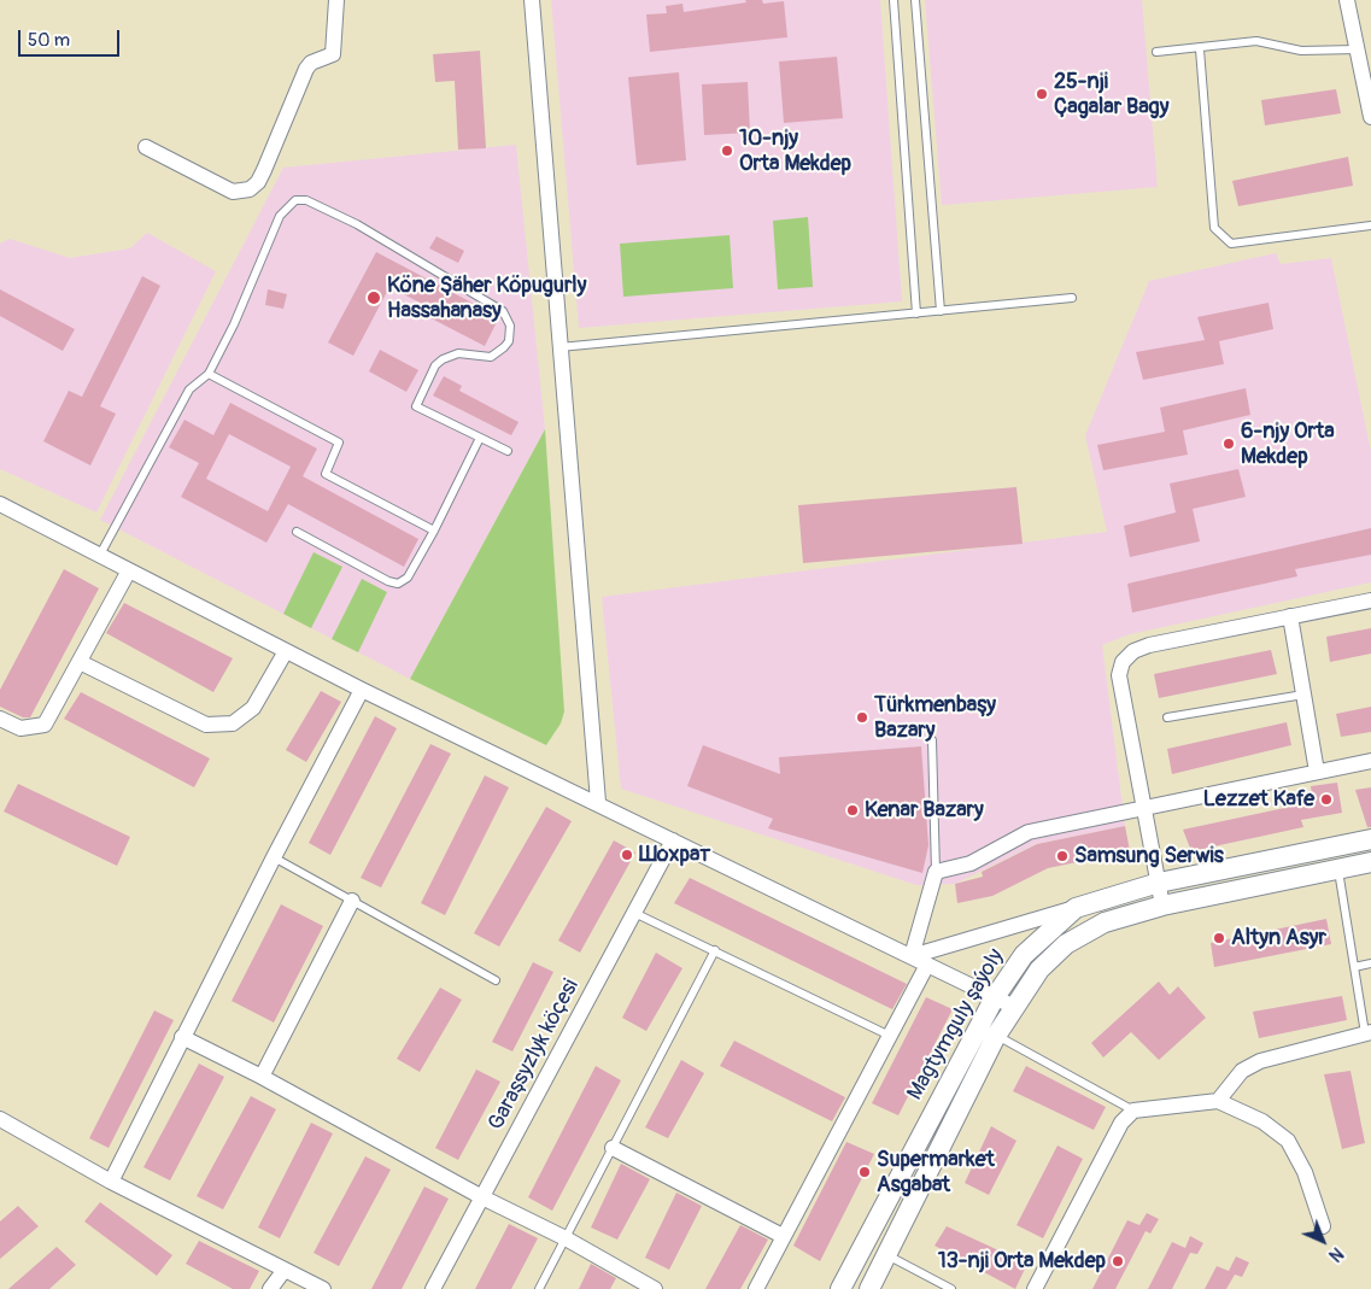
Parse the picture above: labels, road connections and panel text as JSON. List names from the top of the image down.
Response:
{
  "streets": {
    "street": ["Magtymguly şaýoly", "Garaşsyzlyk köçesi"]
  },
  "places": [
    "25-nji Çagalar Bagy",
    "10-njy Orta Mekdep",
    "Köne Şäher Köpugurly Hassahanasy",
    "6-njy Orta Mekdep",
    "Türkmenbaşy Bazary",
    "Lezzet Kafe",
    "Kenar Bazary",
    "Шохрат",
    "Samsung Serwis",
    "Altyn Asyr",
    "Supermarket Asgabat",
    "13-nji Orta Mekdep"
  ],
  "scale_bar": "50 m",
  "north": "bottom right"
}
